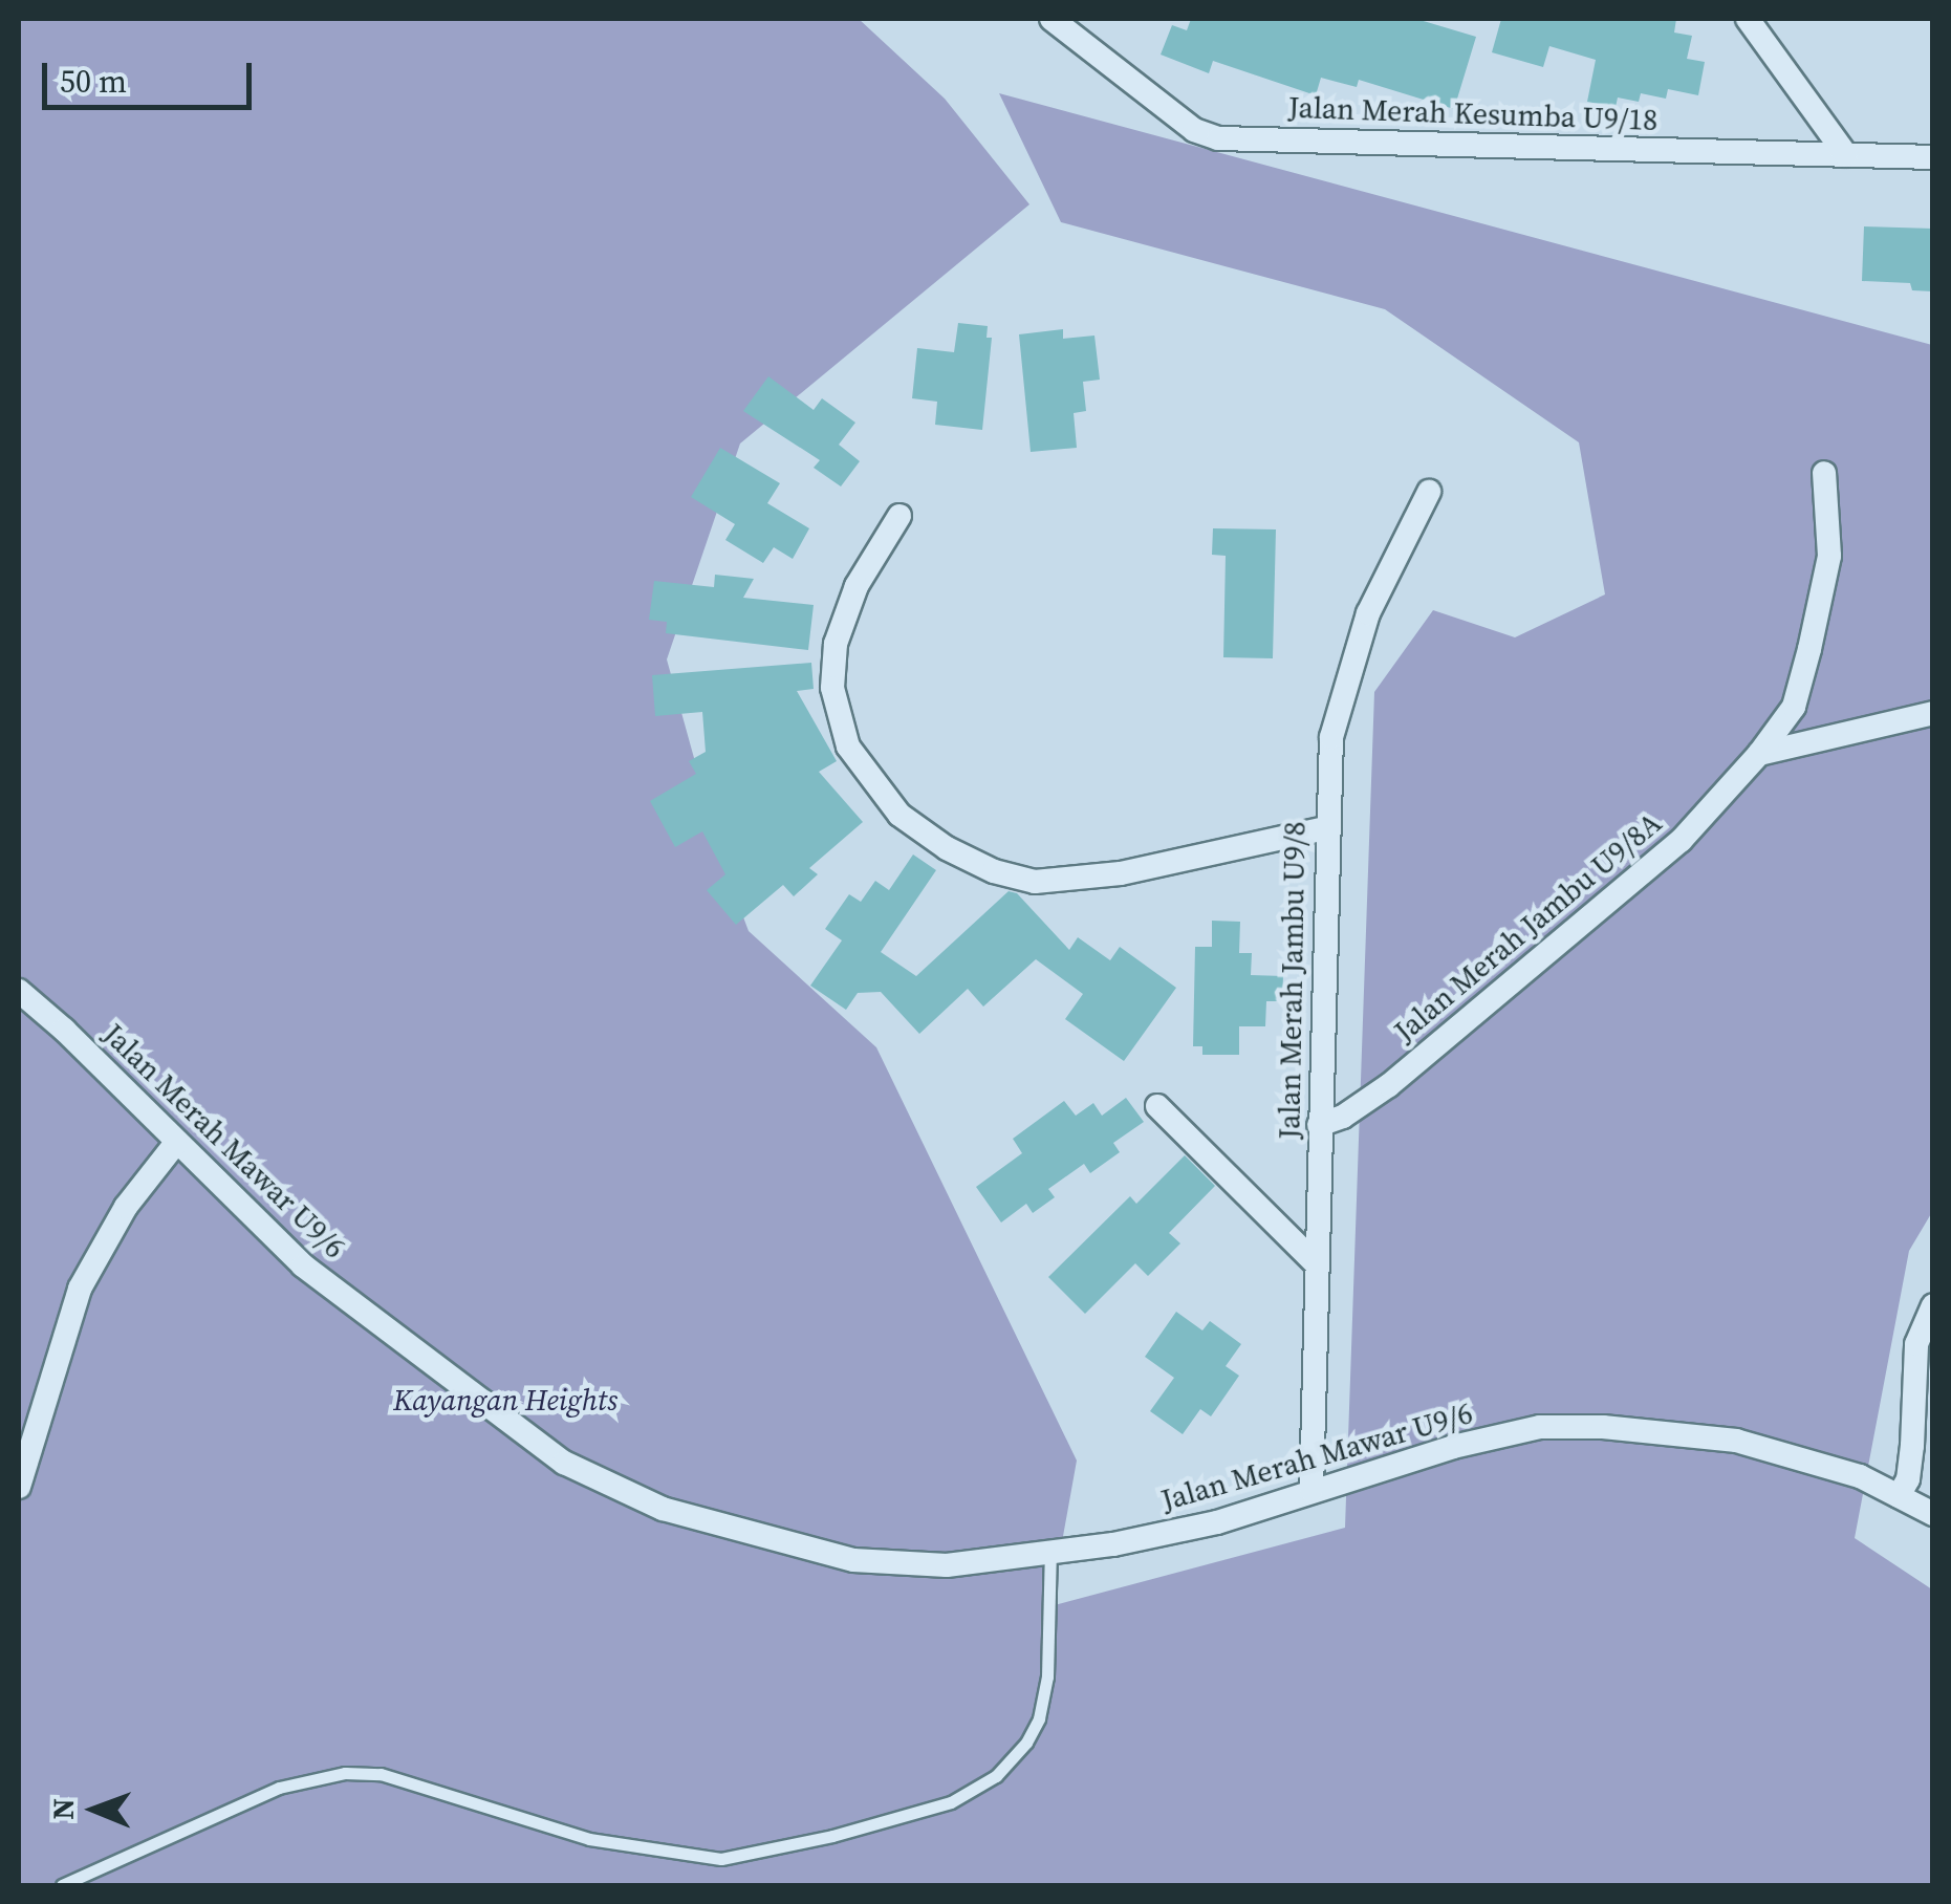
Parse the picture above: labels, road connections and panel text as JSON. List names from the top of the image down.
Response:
{
  "streets": {
    "street": [
      "Jalan Merah Kesumba U9/18",
      "Jalan Merah Jambu U9/8A",
      "Jalan Merah Jambu U9/8",
      "Jalan Merah Mawar U9/6"
    ]
  },
  "crossings": [
    ["Jalan Merah Jambu U9/8A", "Jalan Merah Jambu U9/8"],
    ["Jalan Merah Jambu U9/8", "Jalan Merah Mawar U9/6"]
  ],
  "parks": ["Kayangan Heights"],
  "scale_bar": "50 m",
  "north": "left"
}
